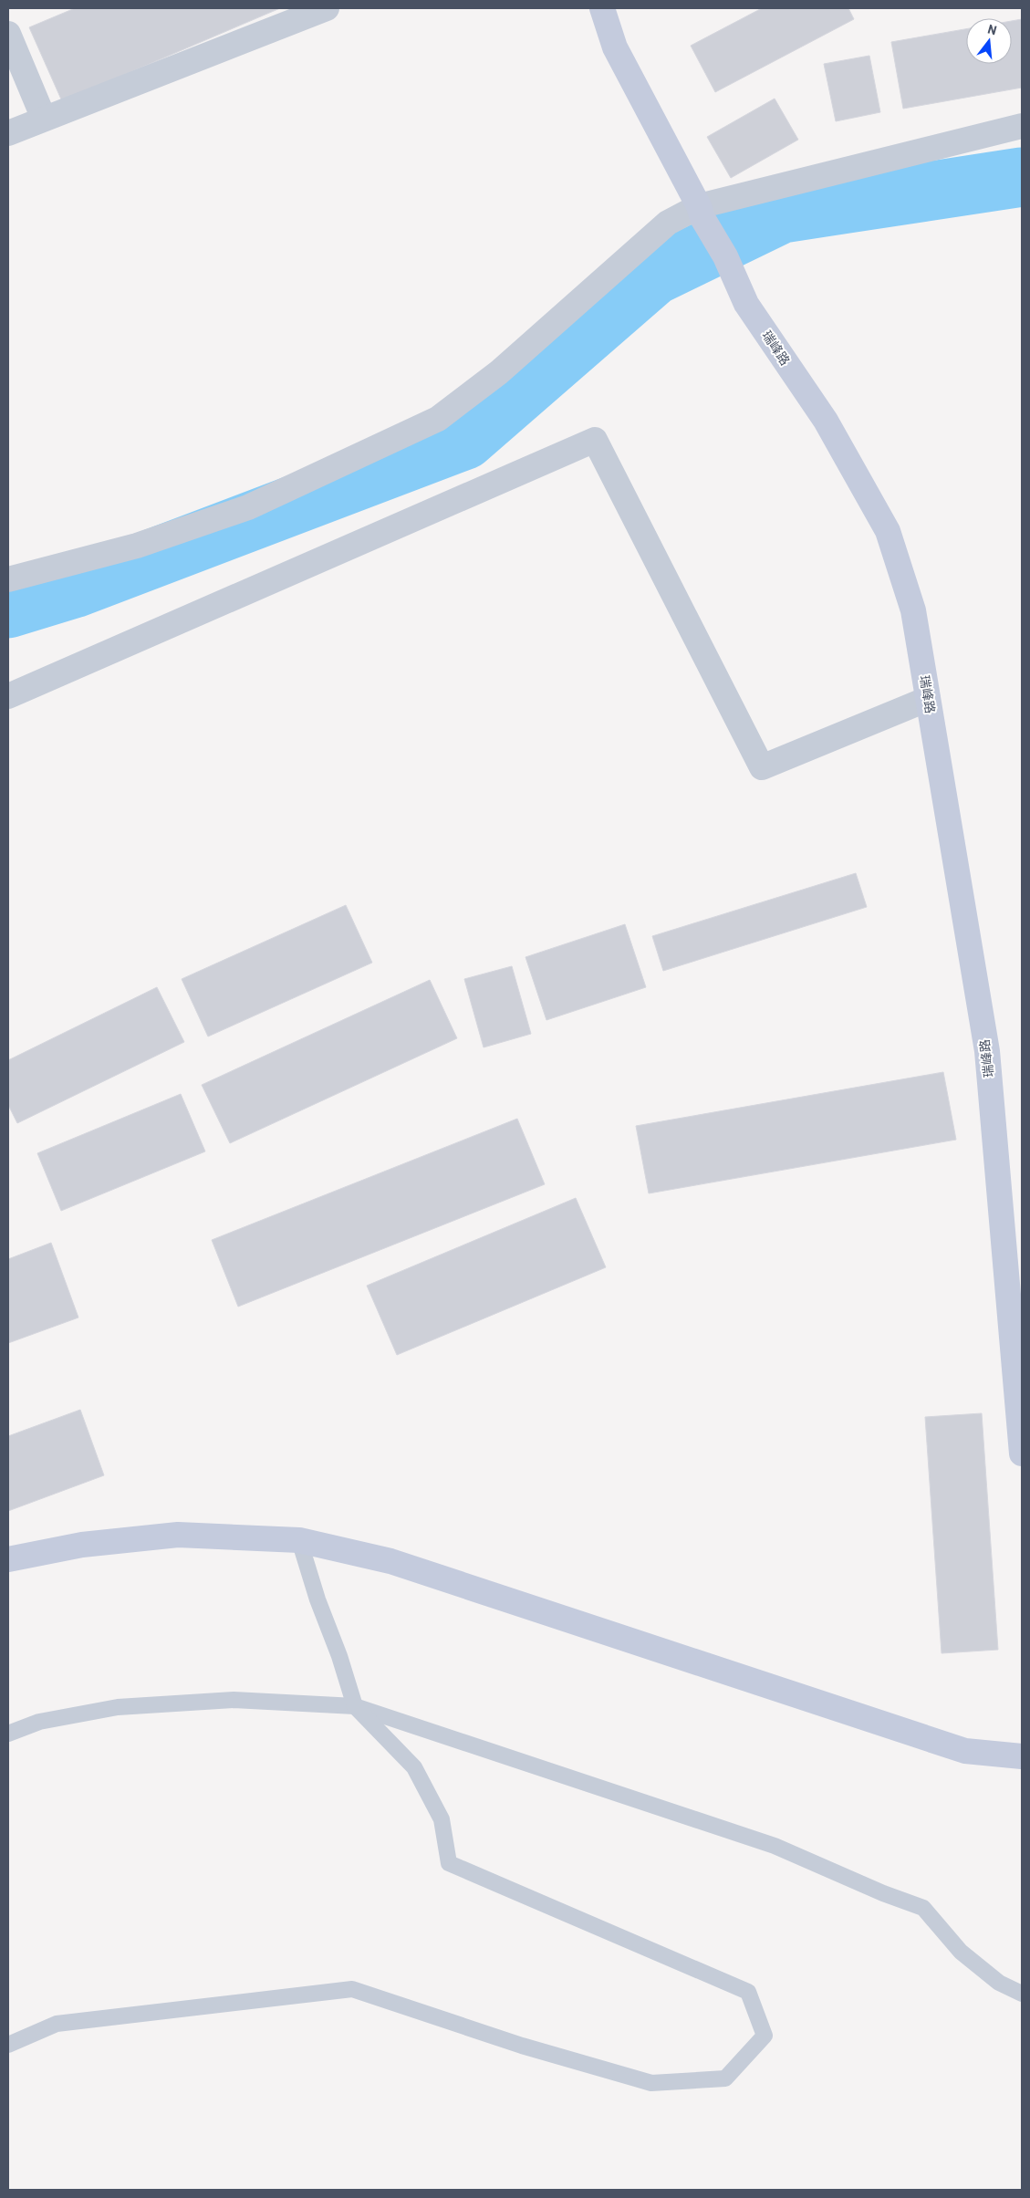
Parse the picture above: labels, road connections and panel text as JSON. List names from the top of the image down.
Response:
{
  "streets": {
    "street": ["瑞峰路"]
  },
  "north": "top"
}
